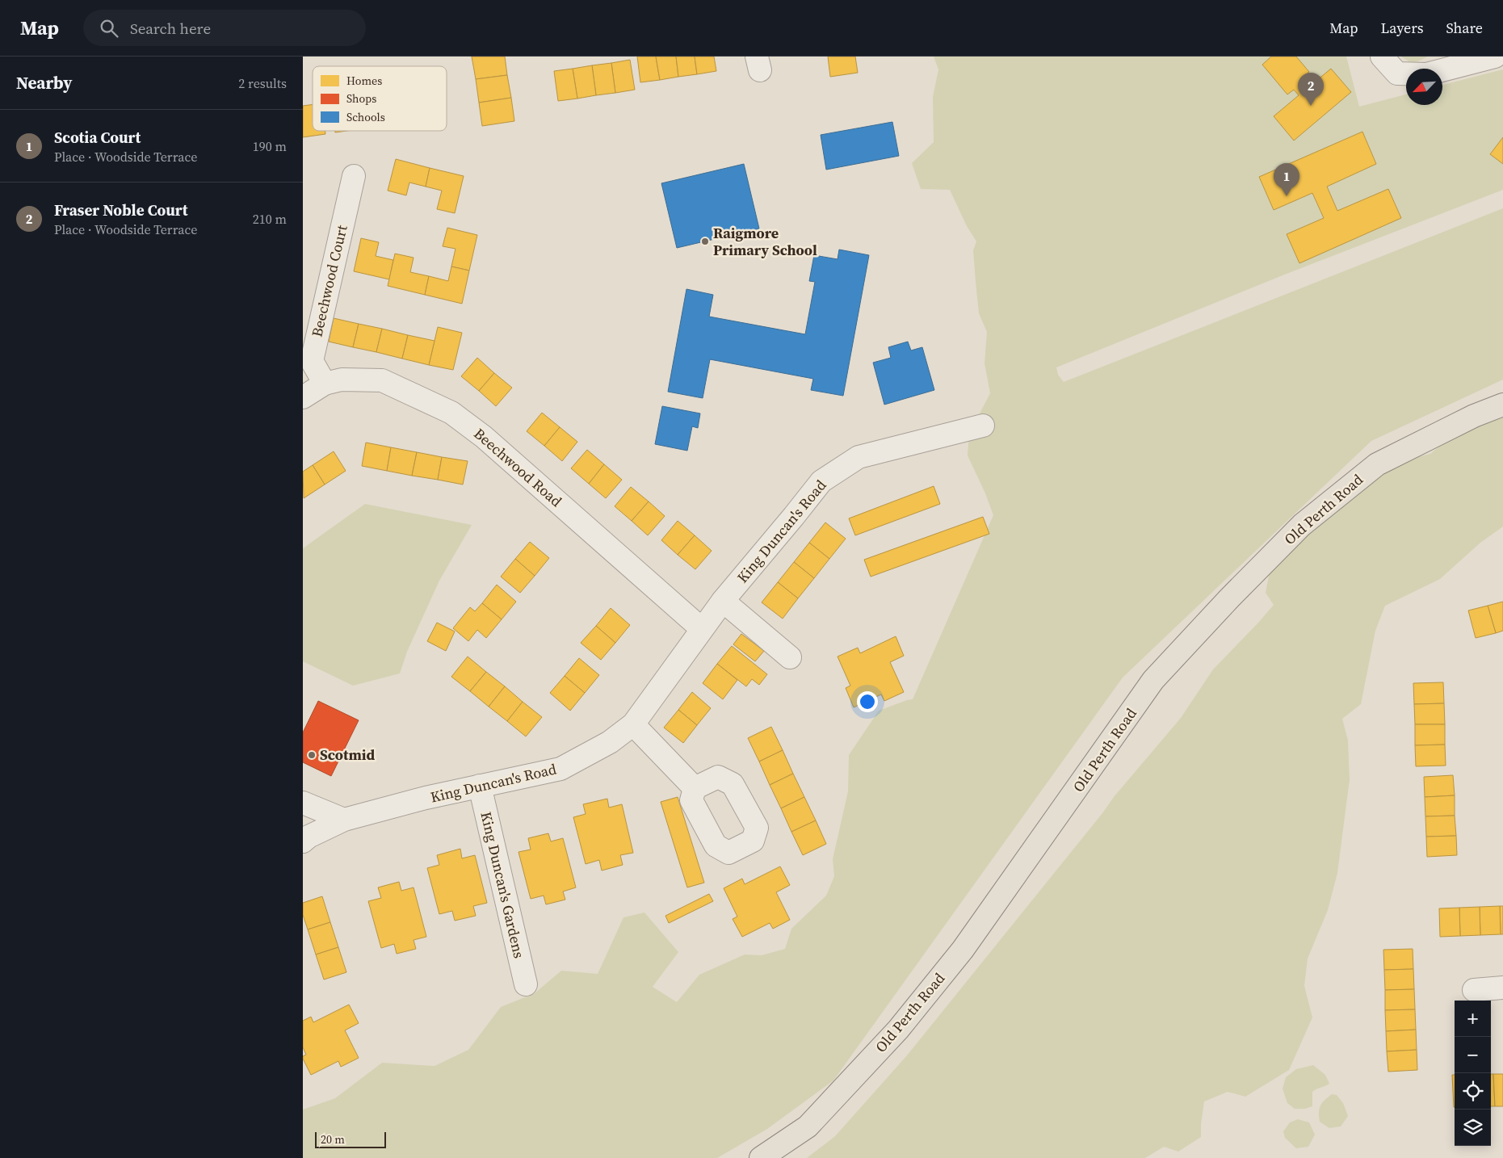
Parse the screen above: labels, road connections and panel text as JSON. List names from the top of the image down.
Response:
{
  "streets": {
    "main road": ["Old Perth Road"],
    "street": [
      "Beechwood Court",
      "Beechwood Road",
      "King Duncan's Road",
      "King Duncan's Gardens"
    ]
  },
  "crossings": [
    ["Beechwood Court", "Beechwood Road"],
    ["Beechwood Road", "King Duncan's Road"],
    ["King Duncan's Road", "King Duncan's Gardens"]
  ],
  "places": ["Raigmore Primary School", "Scotmid"],
  "legend": ["Homes", "Shops", "Schools"],
  "scale_bar": "20 m",
  "north": "bottom left",
  "page": {
    "header": "Map",
    "search": "Search here",
    "nav": ["Map", "Layers", "Share"],
    "heading": ["Nearby", "2 results"],
    "pins": ["2", "1"],
    "list": [
      {
        "mark": "1",
        "name": "Scotia Court",
        "note": "Place · Woodside Terrace",
        "value": "190 m"
      },
      {
        "mark": "2",
        "name": "Fraser Noble Court",
        "note": "Place · Woodside Terrace",
        "value": "210 m"
      }
    ],
    "map_buttons": ["+", "−"],
    "scale": "20 m"
  }
}
